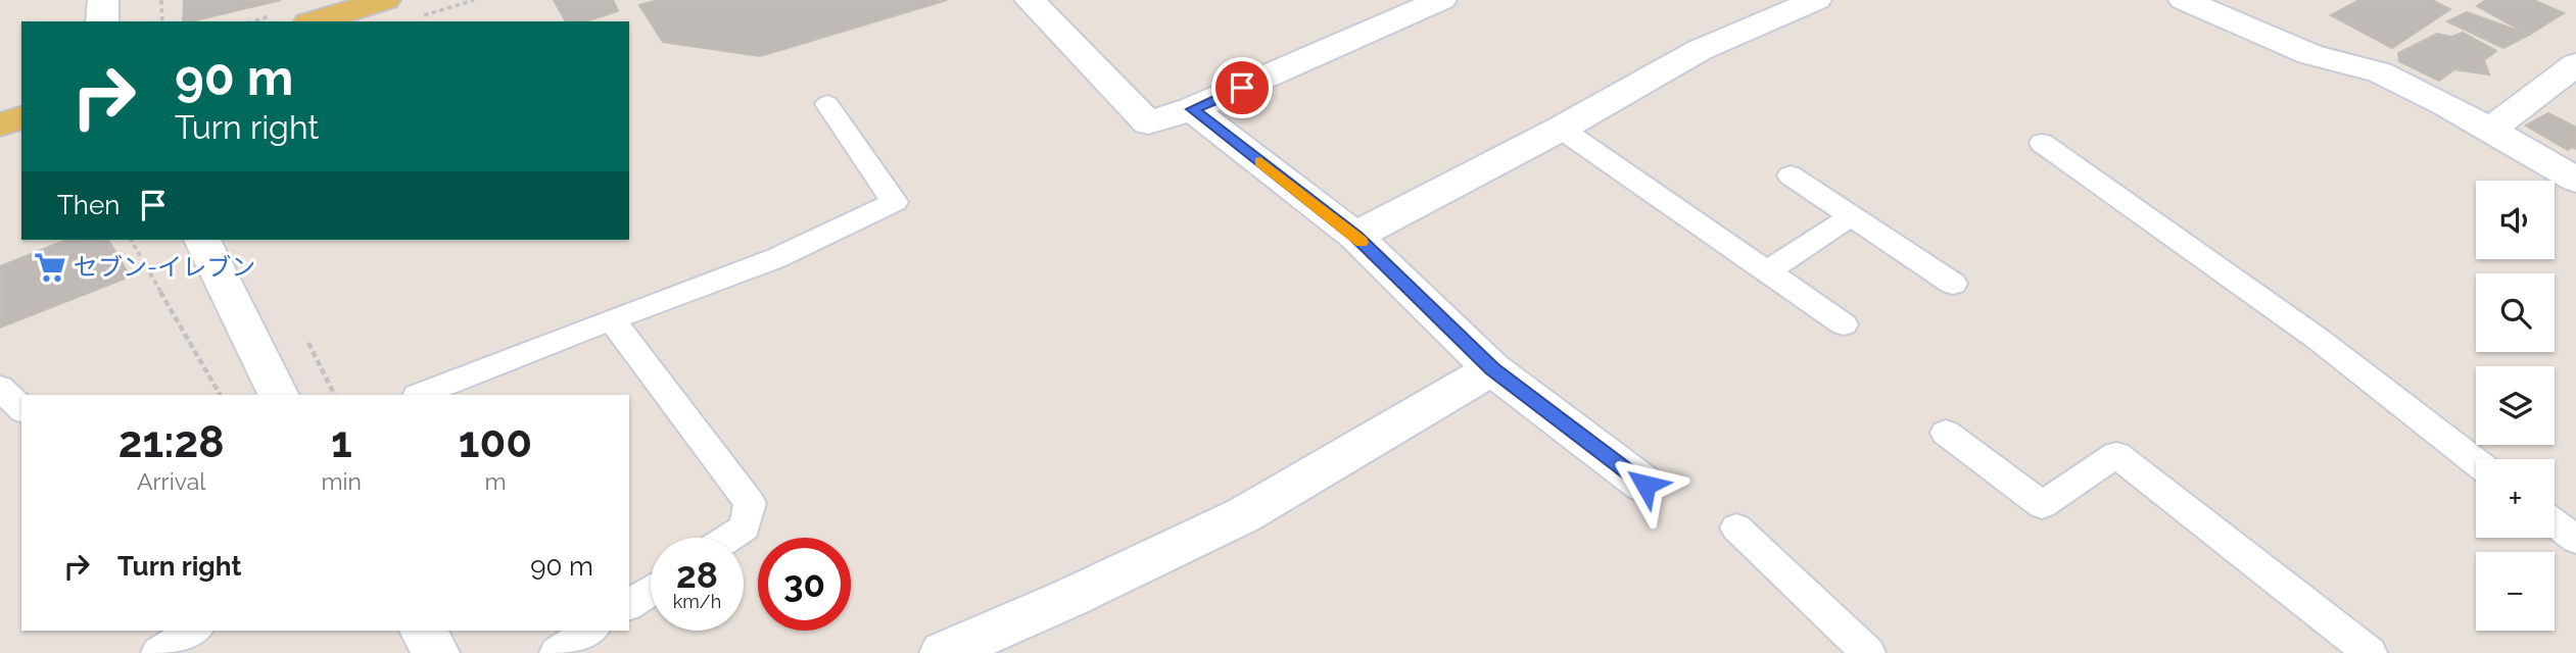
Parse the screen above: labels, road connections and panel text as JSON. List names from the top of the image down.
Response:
{
  "places": {
    "supermarket": ["セブン-イレブン"]
  },
  "page": {
    "turn": ["90 m", "Turn right"],
    "then": "Then",
    "map_buttons": ["+", "−"],
    "eta": [
      "21:28",
      "Arrival",
      "1",
      "min",
      "100",
      "m"
    ],
    "list": [
      {
        "name": "Turn right",
        "value": "90 m"
      }
    ],
    "speed": "28 km/h",
    "limit": "30"
  }
}
